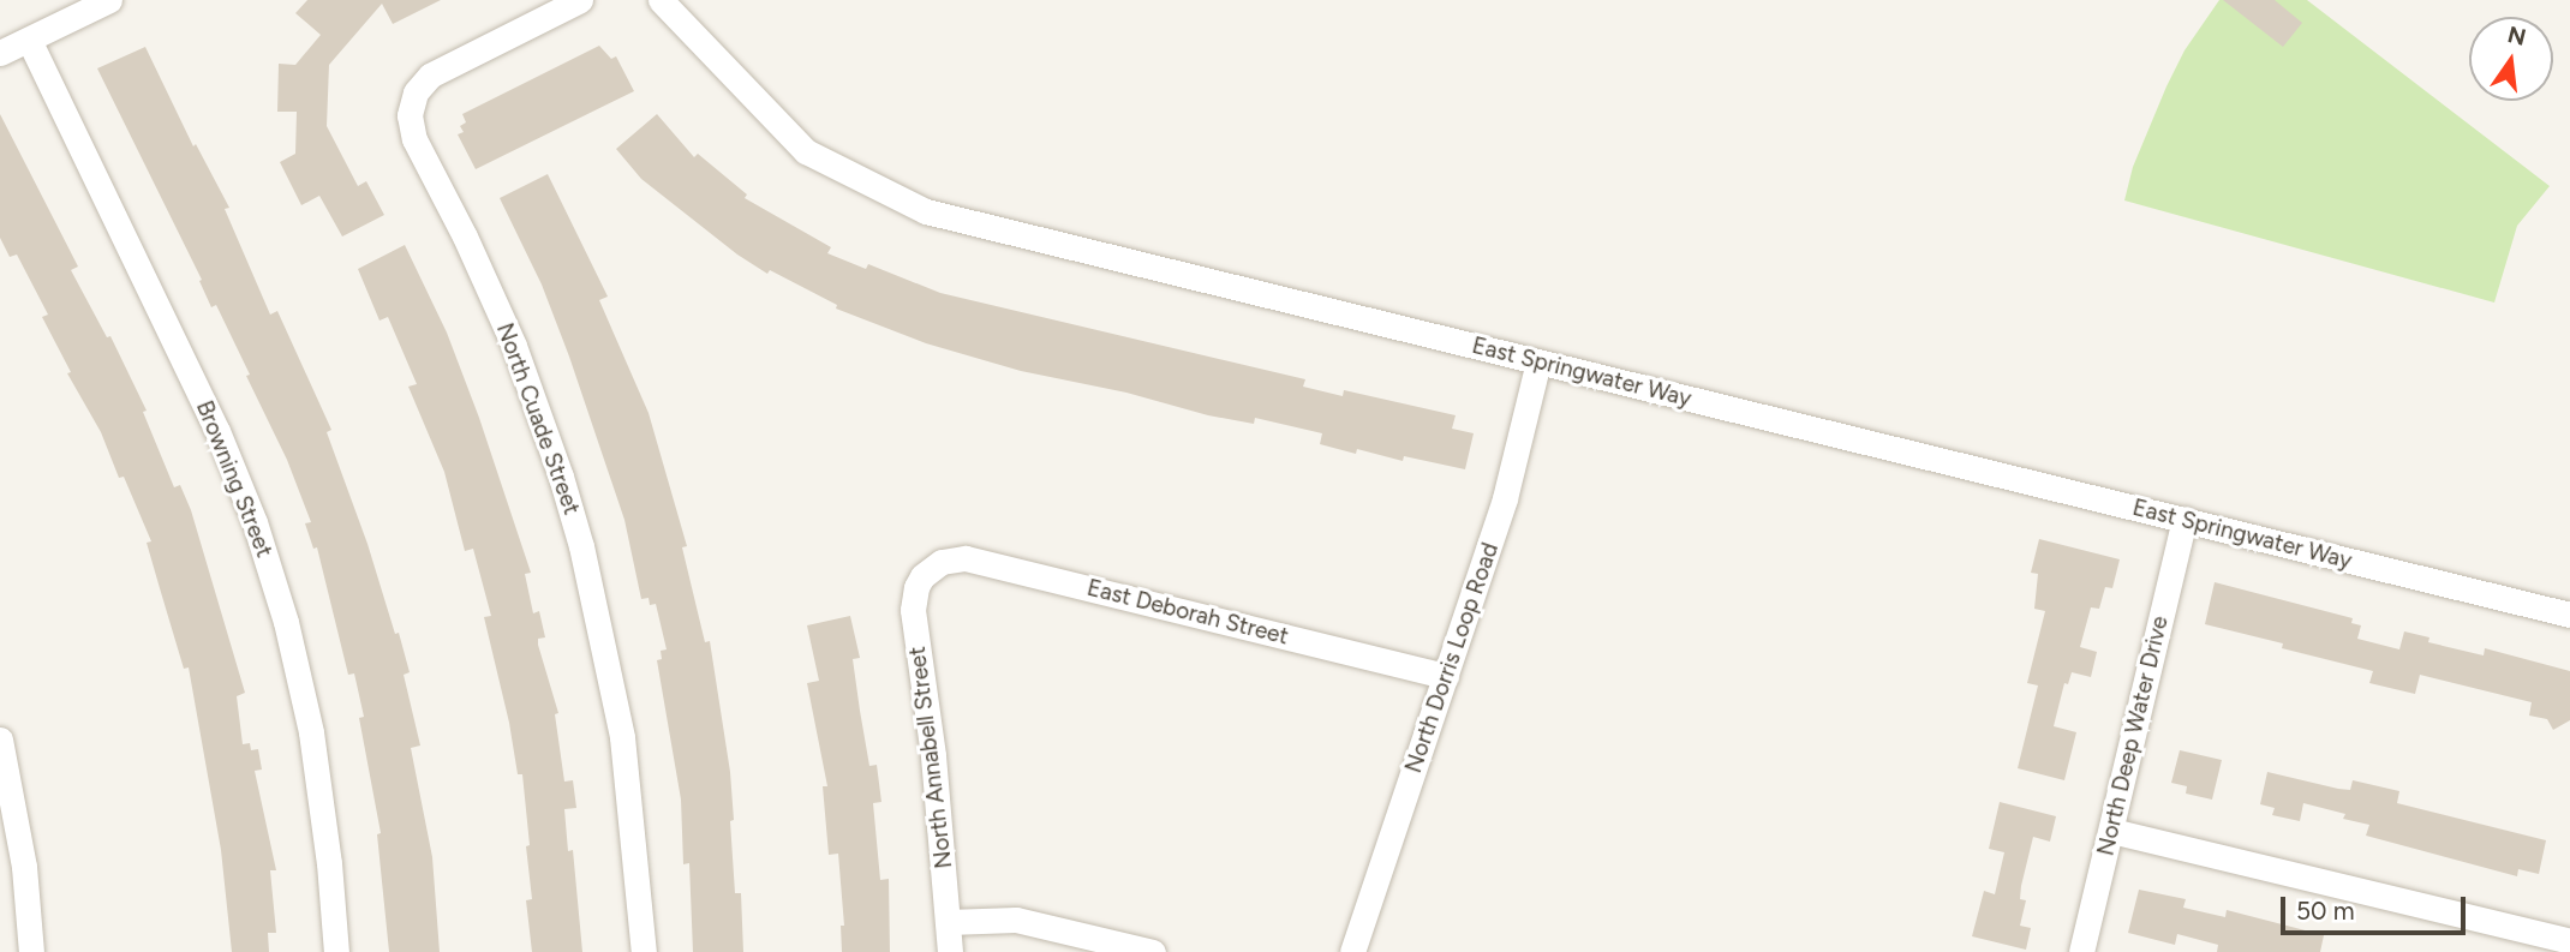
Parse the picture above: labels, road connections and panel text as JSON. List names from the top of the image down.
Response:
{
  "streets": {
    "street": [
      "East Springwater Way",
      "North Cuade Street",
      "Browning Street",
      "East Deborah Street",
      "North Dorris Loop Road",
      "North Deep Water Drive",
      "North Annabell Street"
    ]
  },
  "crossings": [
    ["East Springwater Way", "North Dorris Loop Road"],
    ["East Springwater Way", "North Deep Water Drive"],
    ["East Deborah Street", "North Dorris Loop Road"],
    ["East Deborah Street", "North Annabell Street"]
  ],
  "scale_bar": "50 m",
  "north": "top"
}
